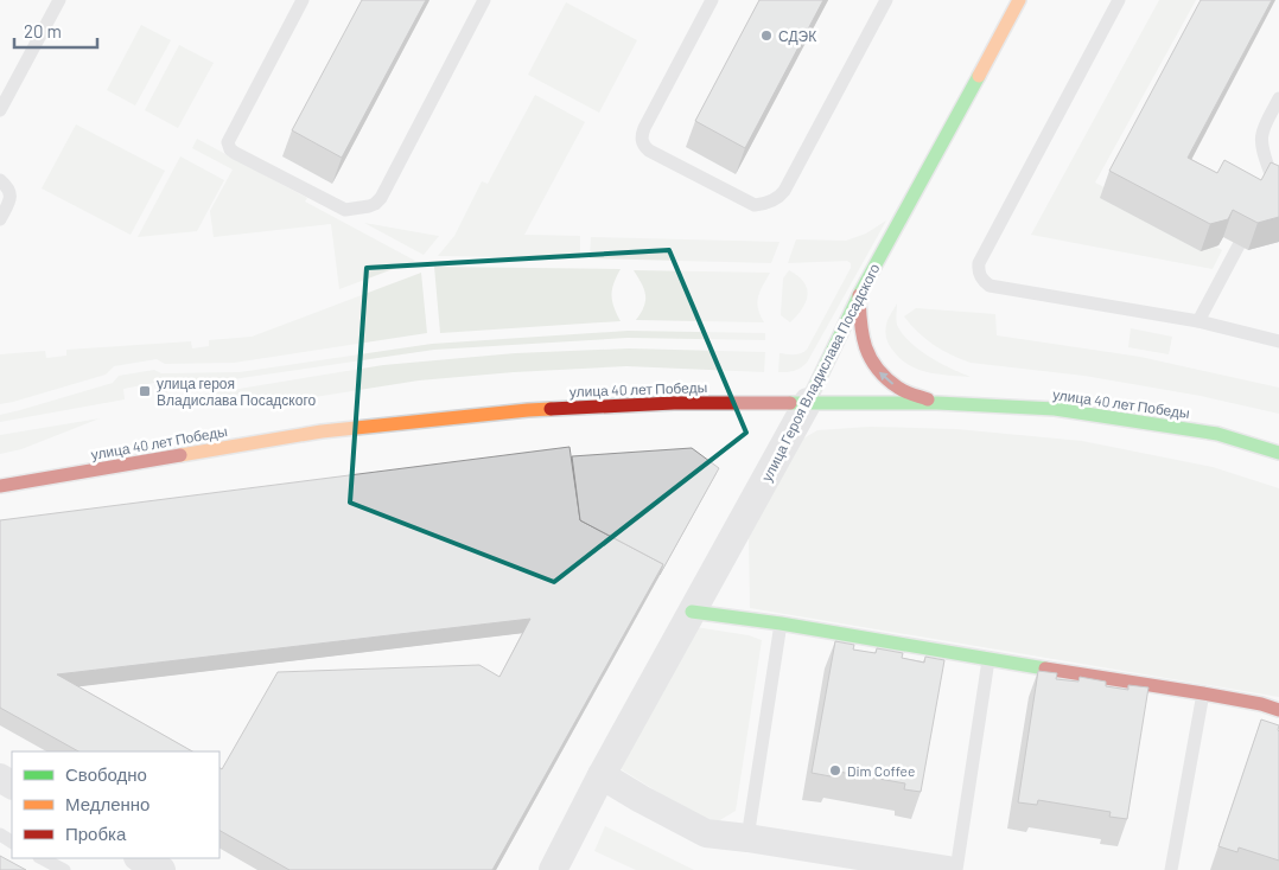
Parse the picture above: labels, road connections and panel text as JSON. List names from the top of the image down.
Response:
{
  "streets": {
    "street": ["улица Героя Владислава Посадского", "улица 40 лет Победы"]
  },
  "crossings": [
    ["улица Героя Владислава Посадского", "улица 40 лет Победы"]
  ],
  "places": {
    "other": ["СДЭК", "Dim Coffee"],
    "transit": ["улица героя Владислава Посадского"]
  },
  "legend": ["Свободно", "Медленно", "Пробка"],
  "scale_bar": "20 m"
}
